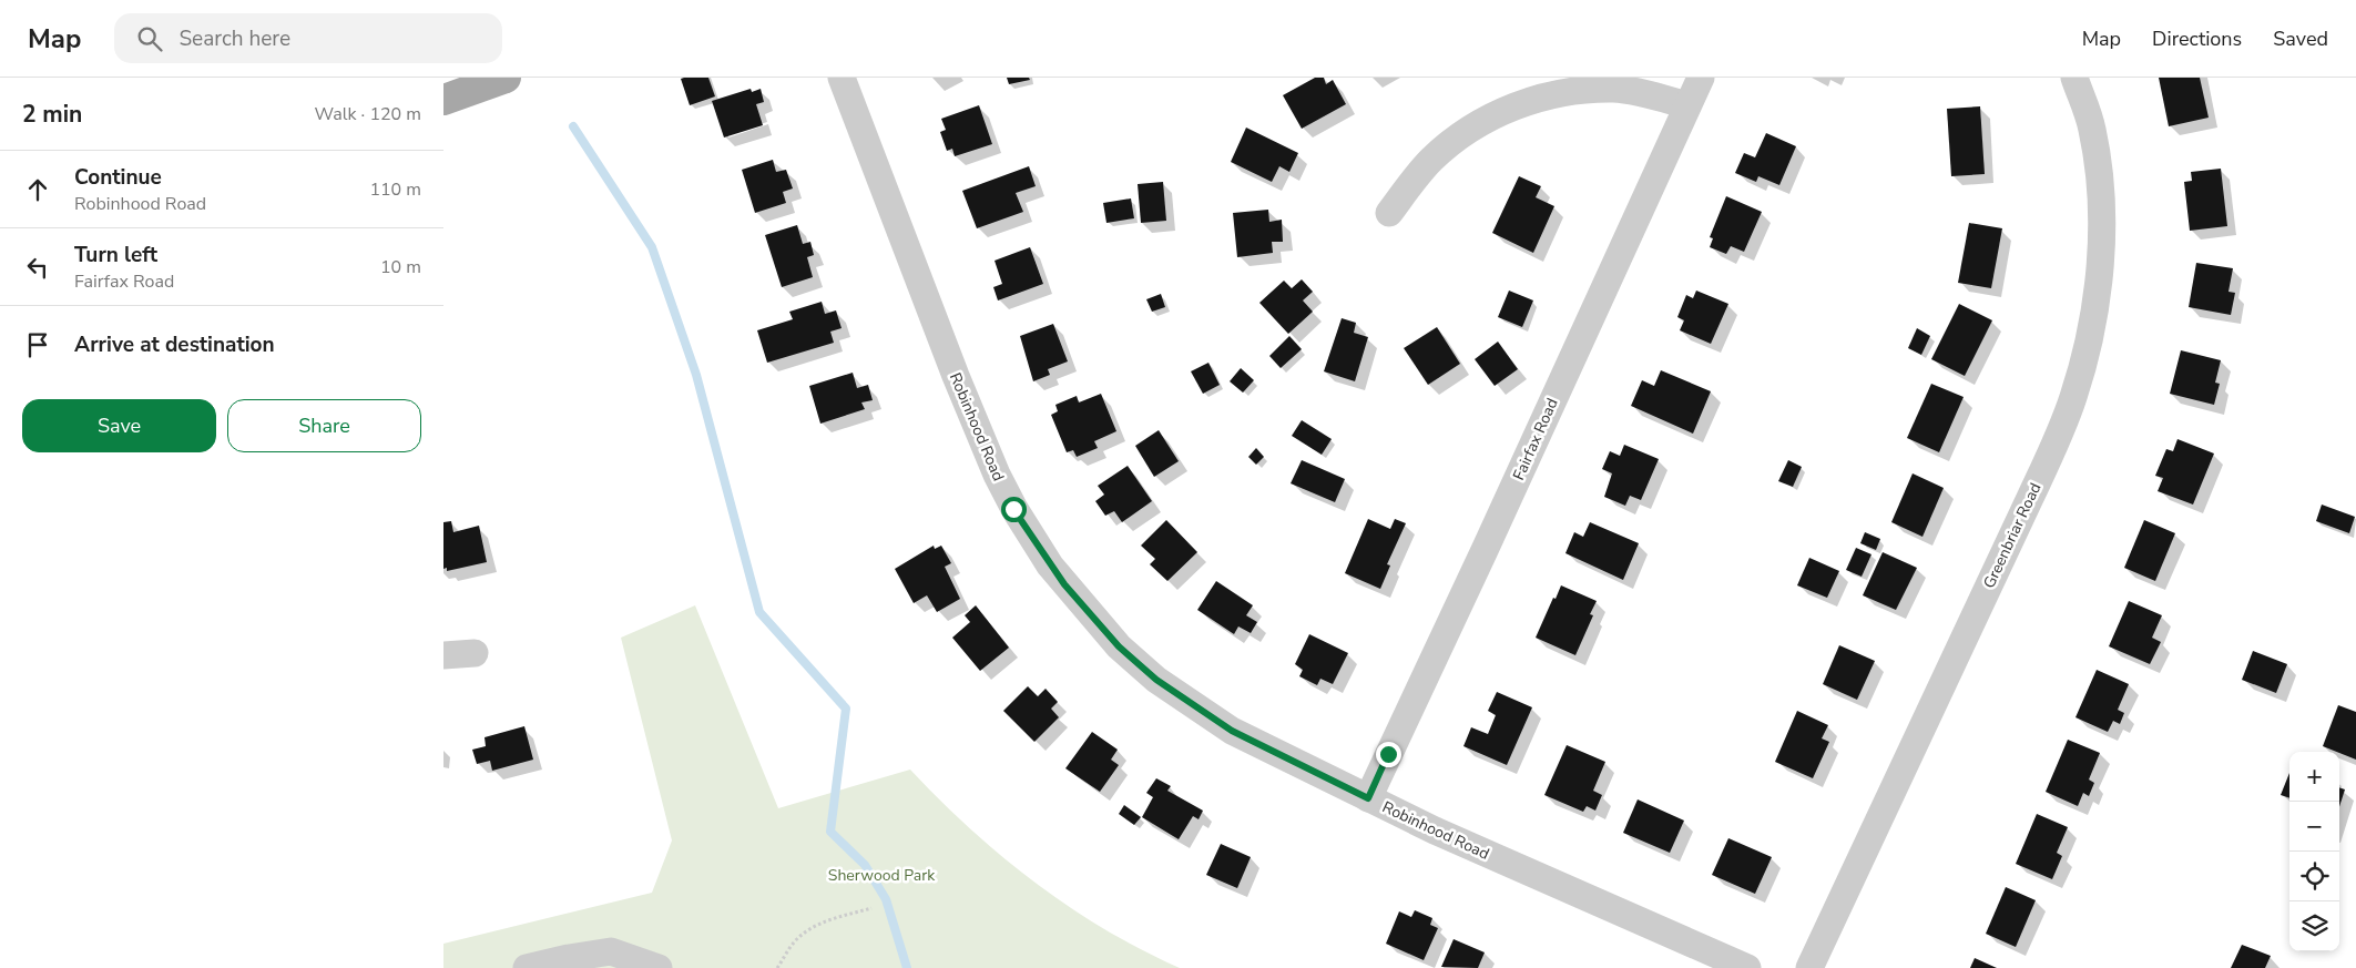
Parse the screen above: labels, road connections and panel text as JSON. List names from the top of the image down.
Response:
{
  "streets": {
    "street": ["Robinhood Road", "Fairfax Road", "Greenbriar Road"]
  },
  "crossings": [
    ["Robinhood Road", "Fairfax Road"]
  ],
  "parks": ["Sherwood Park"],
  "page": {
    "header": "Map",
    "search": "Search here",
    "nav": ["Map", "Directions", "Saved"],
    "heading": ["2 min", "Walk · 120 m"],
    "list": [
      ["Continue", "Robinhood Road", "110 m"],
      ["Turn left", "Fairfax Road", "10 m"],
      "Arrive at destination"
    ],
    "buttons": ["Save", "Share"],
    "map_buttons": ["+", "−"]
  }
}
